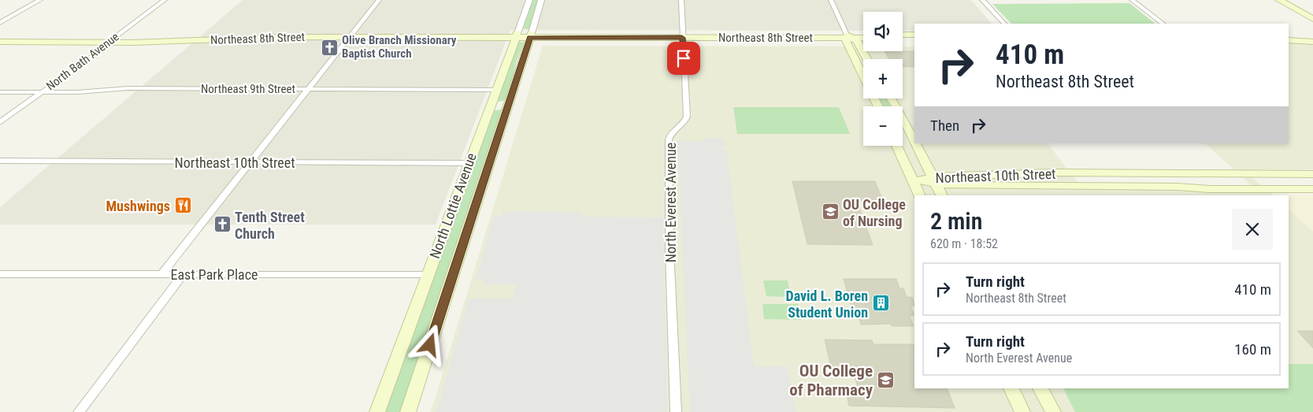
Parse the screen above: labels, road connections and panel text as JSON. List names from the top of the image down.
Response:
{
  "streets": {
    "main road": ["Northeast 8th Street", "Northeast 10th Street", "North Lottie Avenue"],
    "street": [
      "North Bath Avenue",
      "Northeast 9th Street",
      "North Everest Avenue",
      "East Park Place"
    ]
  },
  "crossings": [
    ["Northeast 8th Street", "North Bath Avenue"],
    ["Northeast 8th Street", "North Everest Avenue"],
    ["Northeast 8th Street", "North Lottie Avenue"],
    ["North Bath Avenue", "Northeast 9th Street"],
    ["Northeast 9th Street", "North Lottie Avenue"],
    ["Northeast 10th Street", "North Lottie Avenue"],
    ["North Lottie Avenue", "East Park Place"]
  ],
  "places": {
    "church": ["Olive Branch Missionary Baptist Church", "Tenth Street Church"],
    "restaurant": ["Mushwings"],
    "school or university": ["OU College of Nursing", "OU College of Pharmacy"],
    "building": ["David L. Boren Student Union"]
  },
  "page": {
    "map_buttons": ["+", "−"],
    "turn": ["410 m", "Northeast 8th Street"],
    "then": "Then",
    "heading": ["2 min", "620 m · 18:52"],
    "list": [
      {
        "name": "Turn right",
        "note": "Northeast 8th Street",
        "value": "410 m"
      },
      {
        "name": "Turn right",
        "note": "North Everest Avenue",
        "value": "160 m"
      }
    ]
  }
}
